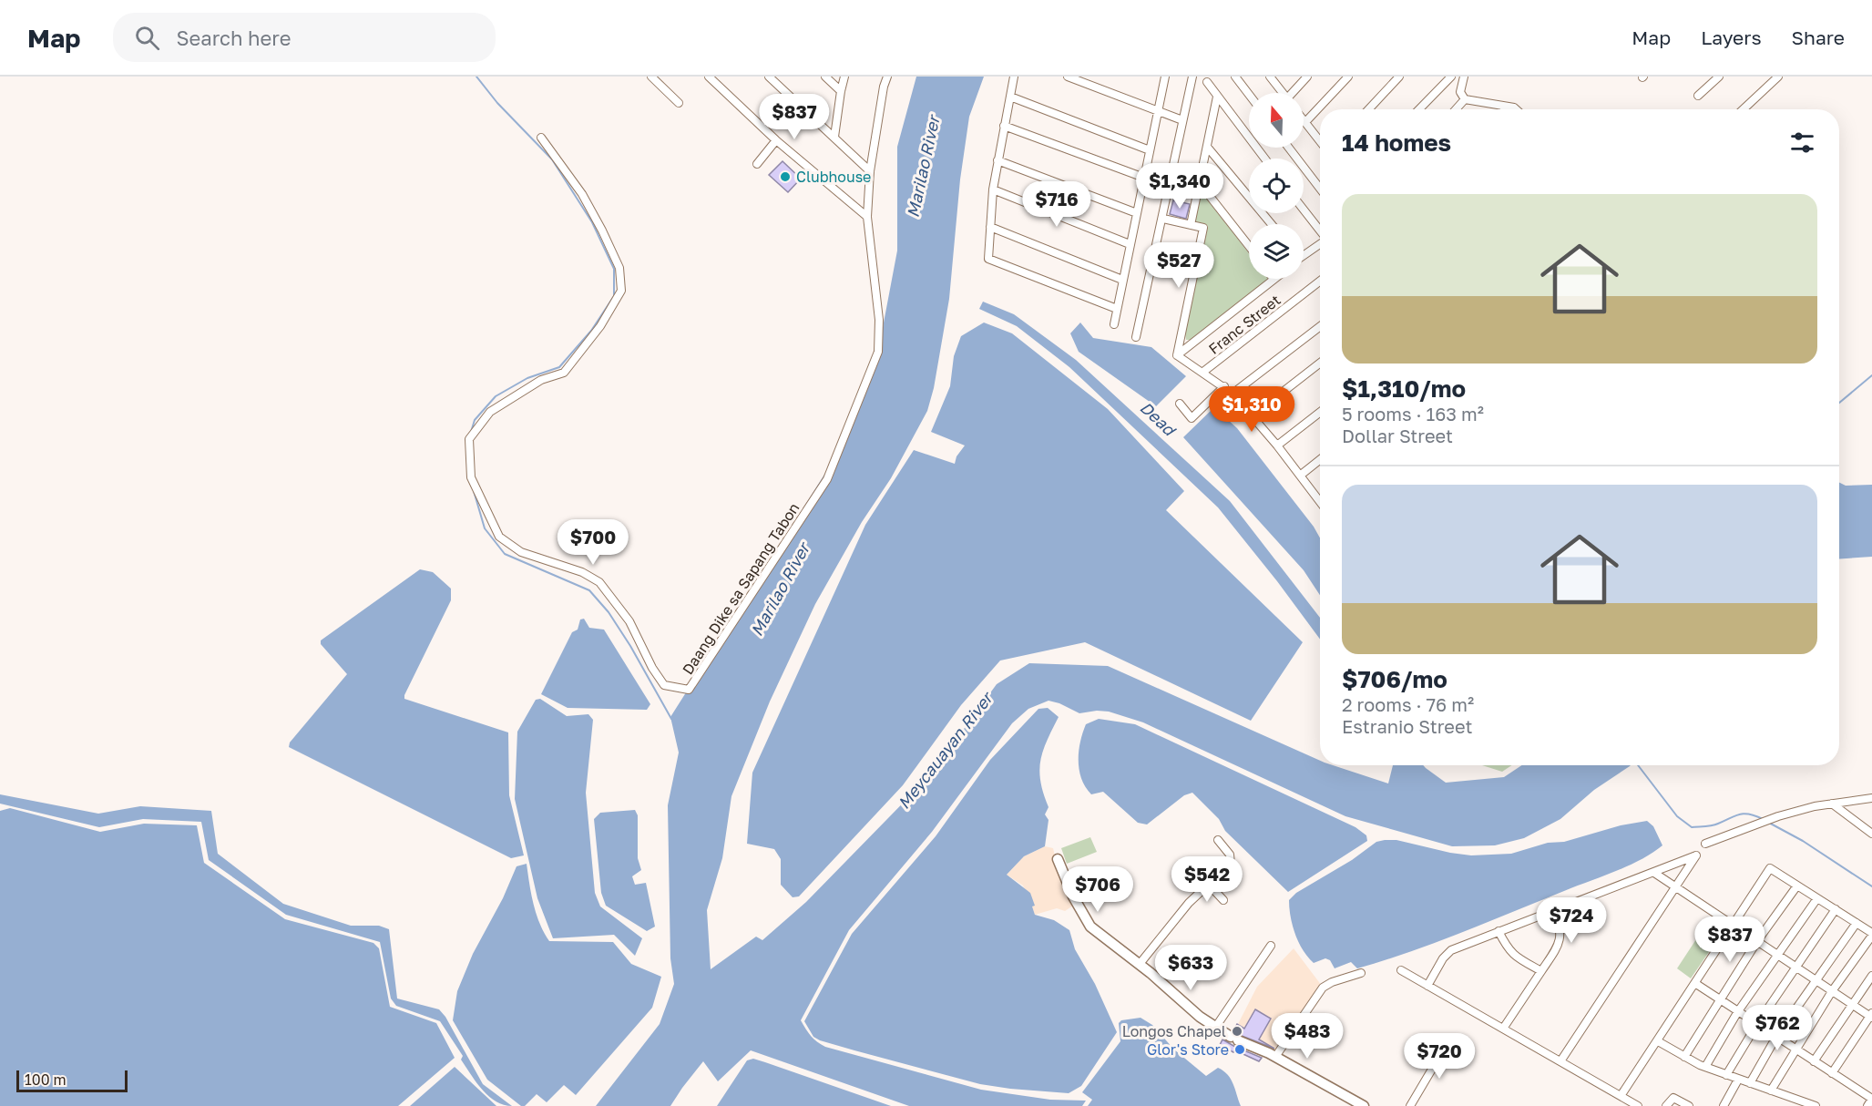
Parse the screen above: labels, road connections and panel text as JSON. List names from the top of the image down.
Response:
{
  "streets": {
    "street": ["Franc Street", "Daang Dike sa Sapang Tabon"]
  },
  "water": ["Marilao River", "Dead", "Meycauayan River"],
  "places": ["Clubhouse", "Longos Chapel", "Glor's Store"],
  "scale_bar": "100 m",
  "north": "top",
  "page": {
    "header": "Map",
    "search": "Search here",
    "nav": ["Map", "Layers", "Share"],
    "price": [
      "$837",
      "$1,340",
      "$716",
      "$527",
      "$1,310",
      "$700",
      "$542",
      "$706",
      "$724",
      "$837",
      "$633",
      "$762",
      "$483",
      "$720"
    ],
    "heading": "14 homes",
    "list": [
      {
        "name": "$1,310/mo",
        "note": "5 rooms · 163 m² · Dollar Street"
      },
      {
        "name": "$706/mo",
        "note": "2 rooms · 76 m² · Estranio Street"
      }
    ],
    "scale": "100 m"
  }
}
